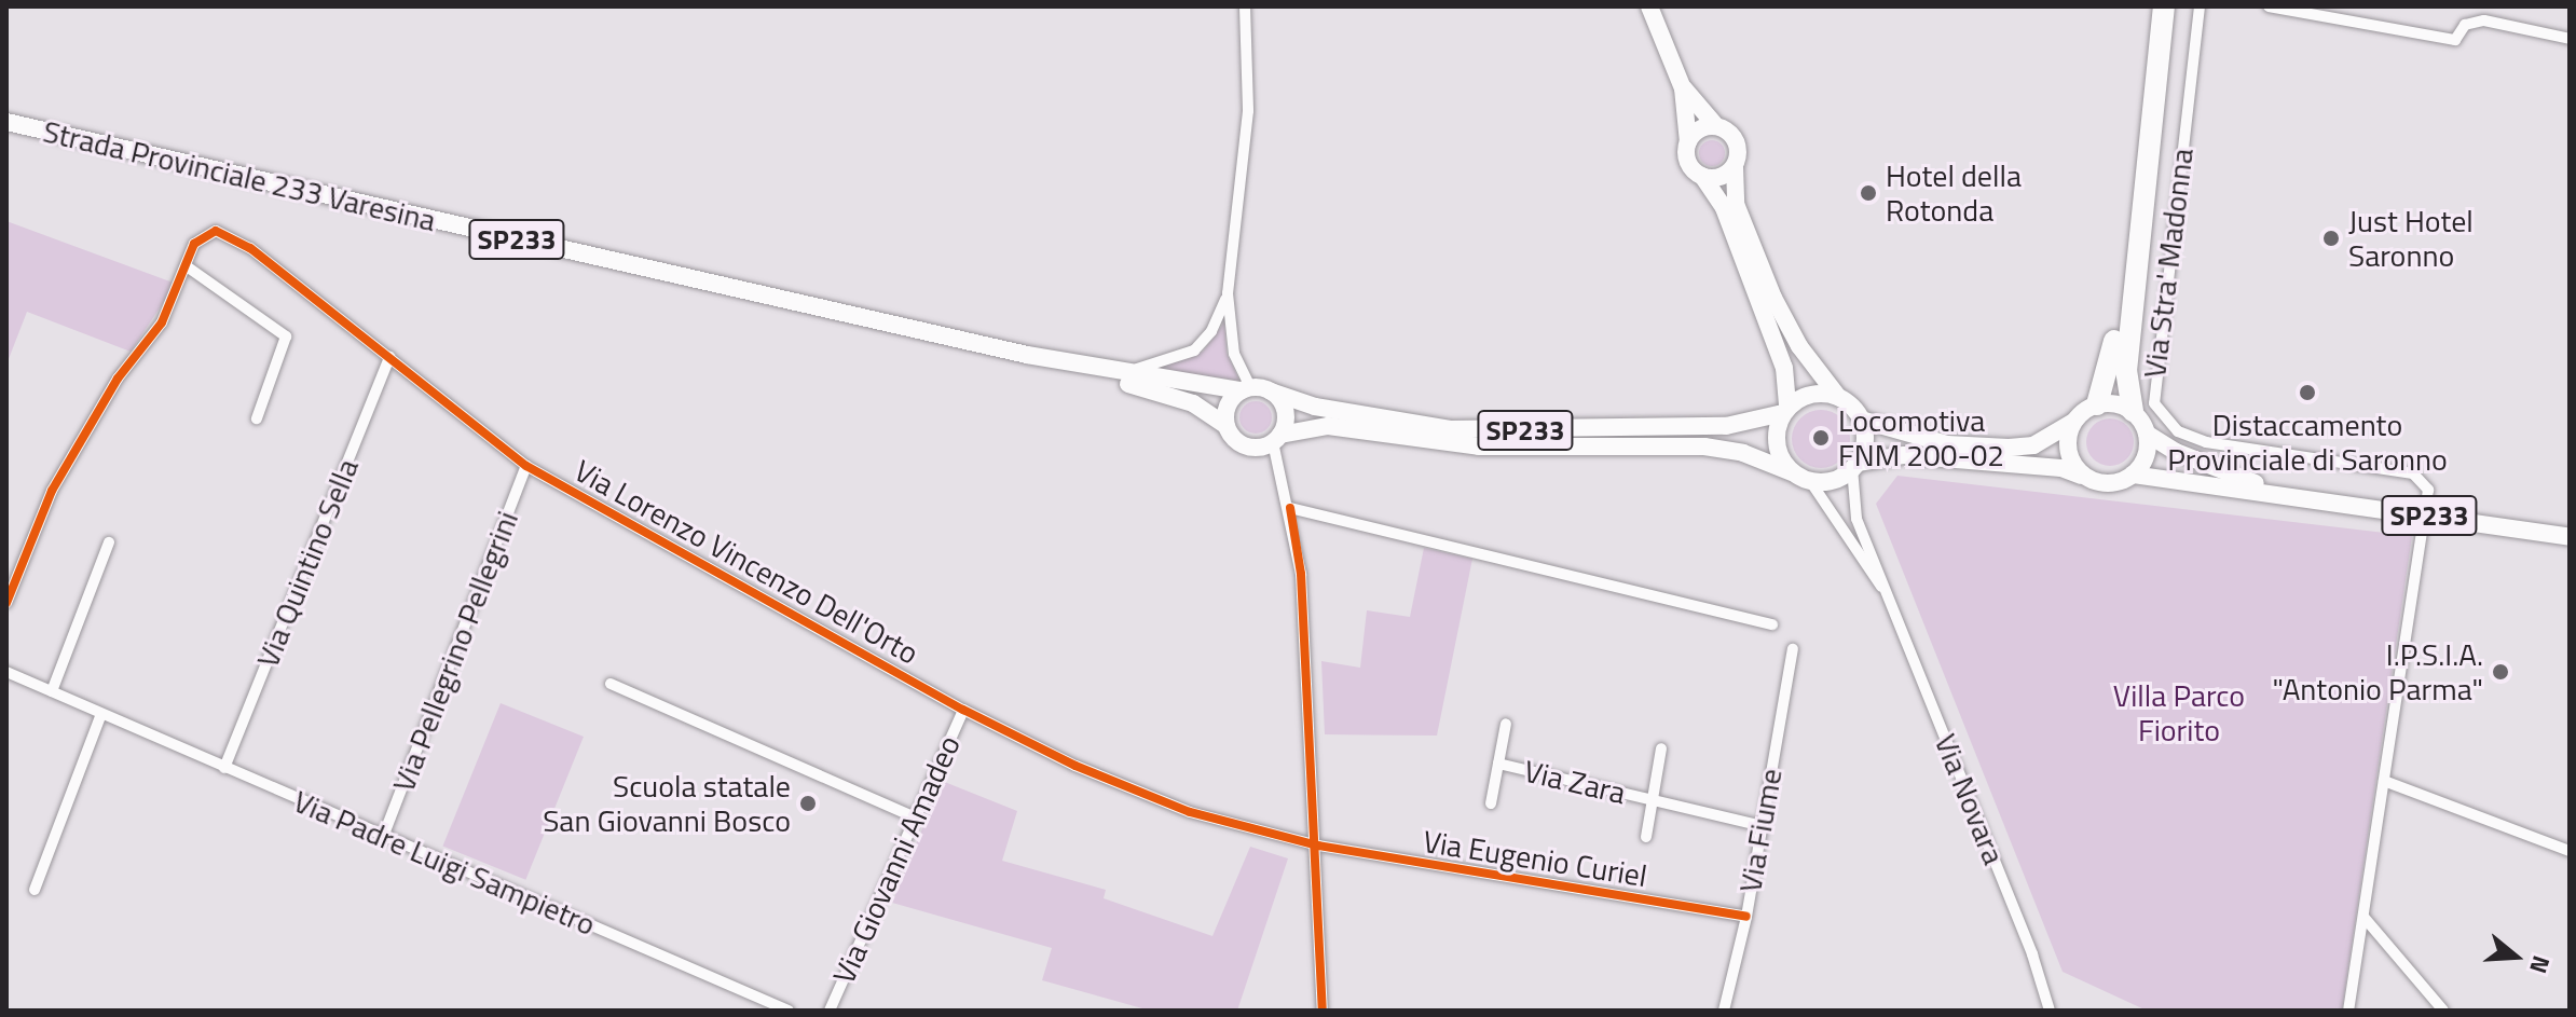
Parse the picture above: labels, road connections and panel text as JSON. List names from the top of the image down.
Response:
{
  "streets": {
    "main road": ["Strada Provinciale 233 Varesina", "SP233"],
    "street": [
      "Via Stra' Madonna",
      "Via Lorenzo Vincenzo Dell'Orto",
      "Via Quintino Sella",
      "Via Pellegrino Pellegrini",
      "Via Zara",
      "Via Novara",
      "Via Fiume",
      "Via Eugenio Curiel",
      "Via Giovanni Amadeo",
      "Via Padre Luigi Sampietro"
    ]
  },
  "crossings": [
    ["Strada Provinciale 233 Varesina", "SP233"],
    ["SP233", "Via Stra' Madonna"],
    ["SP233", "Via Novara"],
    ["Via Lorenzo Vincenzo Dell'Orto", "Via Quintino Sella"],
    ["Via Lorenzo Vincenzo Dell'Orto", "Via Pellegrino Pellegrini"],
    ["Via Lorenzo Vincenzo Dell'Orto", "Via Eugenio Curiel"],
    ["Via Lorenzo Vincenzo Dell'Orto", "Via Giovanni Amadeo"],
    ["Via Quintino Sella", "Via Padre Luigi Sampietro"],
    ["Via Pellegrino Pellegrini", "Via Padre Luigi Sampietro"],
    ["Via Zara", "Via Fiume"],
    ["Via Fiume", "Via Eugenio Curiel"]
  ],
  "parks": ["Villa Parco Fiorito"],
  "places": [
    "Hotel della Rotonda",
    "Just Hotel Saronno",
    "Distaccamento Provinciale di Saronno",
    "Locomotiva FNM 200-02",
    "I.P.S.I.A. \"Antonio Parma\"",
    "Scuola statale San Giovanni Bosco"
  ],
  "north": "right"
}
